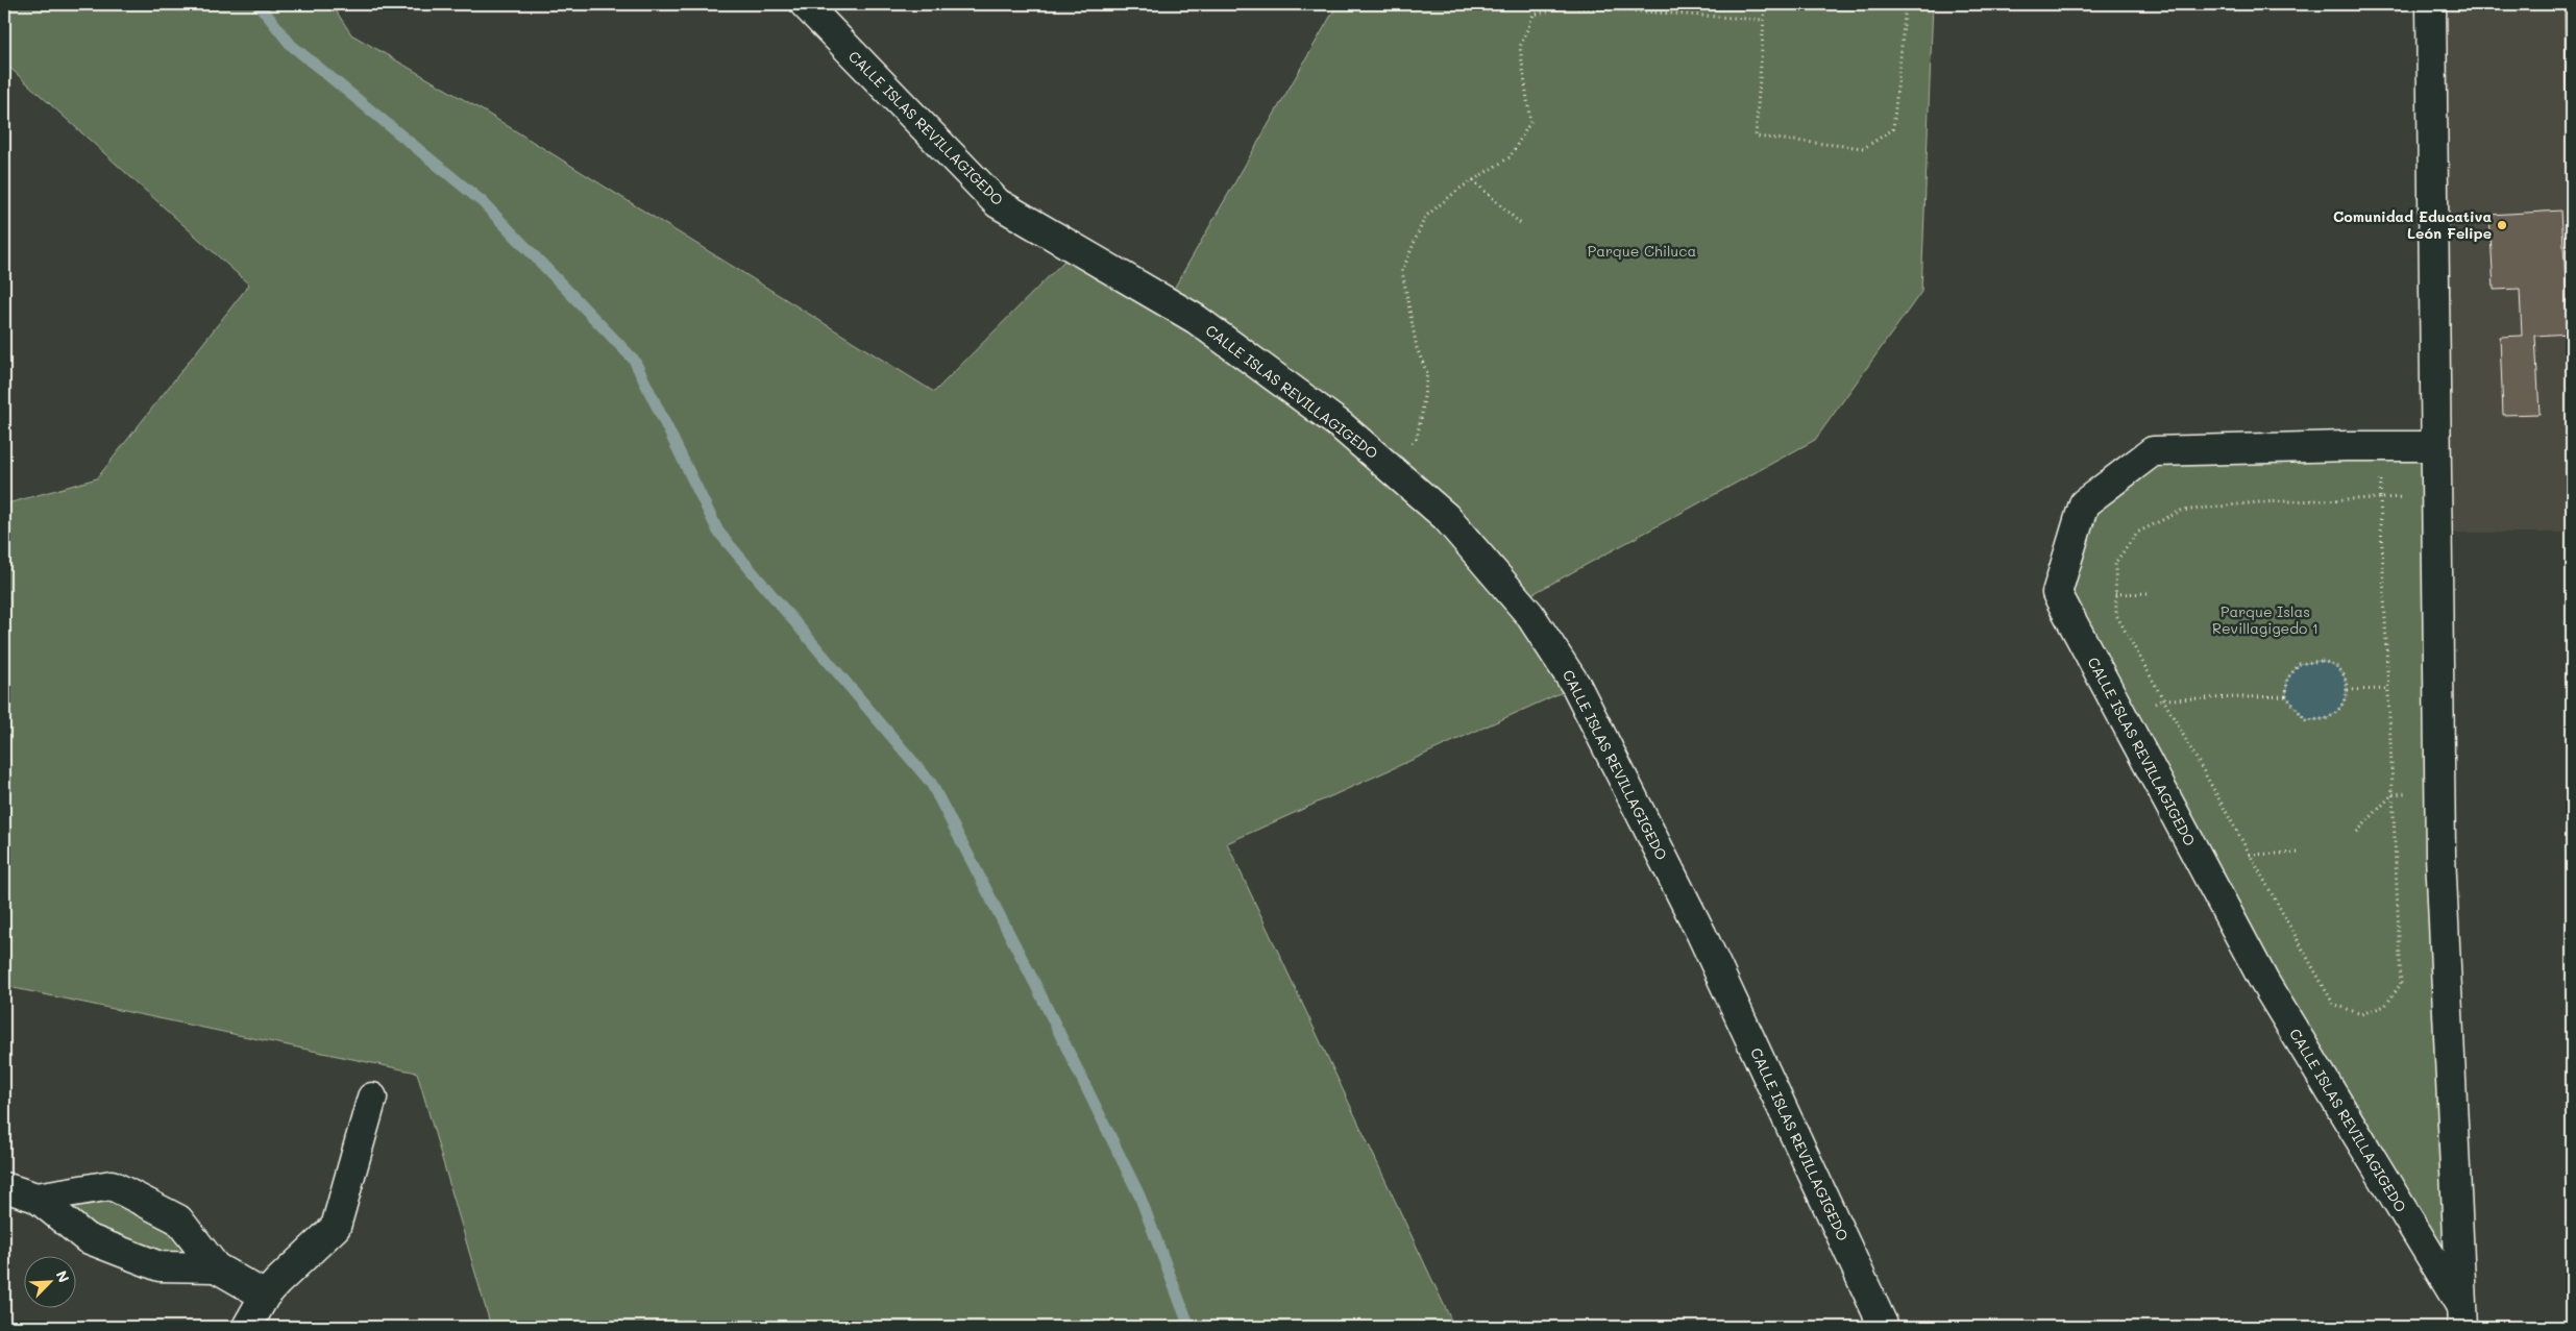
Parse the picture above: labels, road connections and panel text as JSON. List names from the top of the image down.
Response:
{
  "streets": {
    "street": ["CALLE ISLAS REVILLAGIGEDO"]
  },
  "parks": ["Parque Chiluca", "Parque Islas Revillagigedo 1"],
  "places": ["Comunidad Educativa León Felipe"],
  "north": "top right"
}
